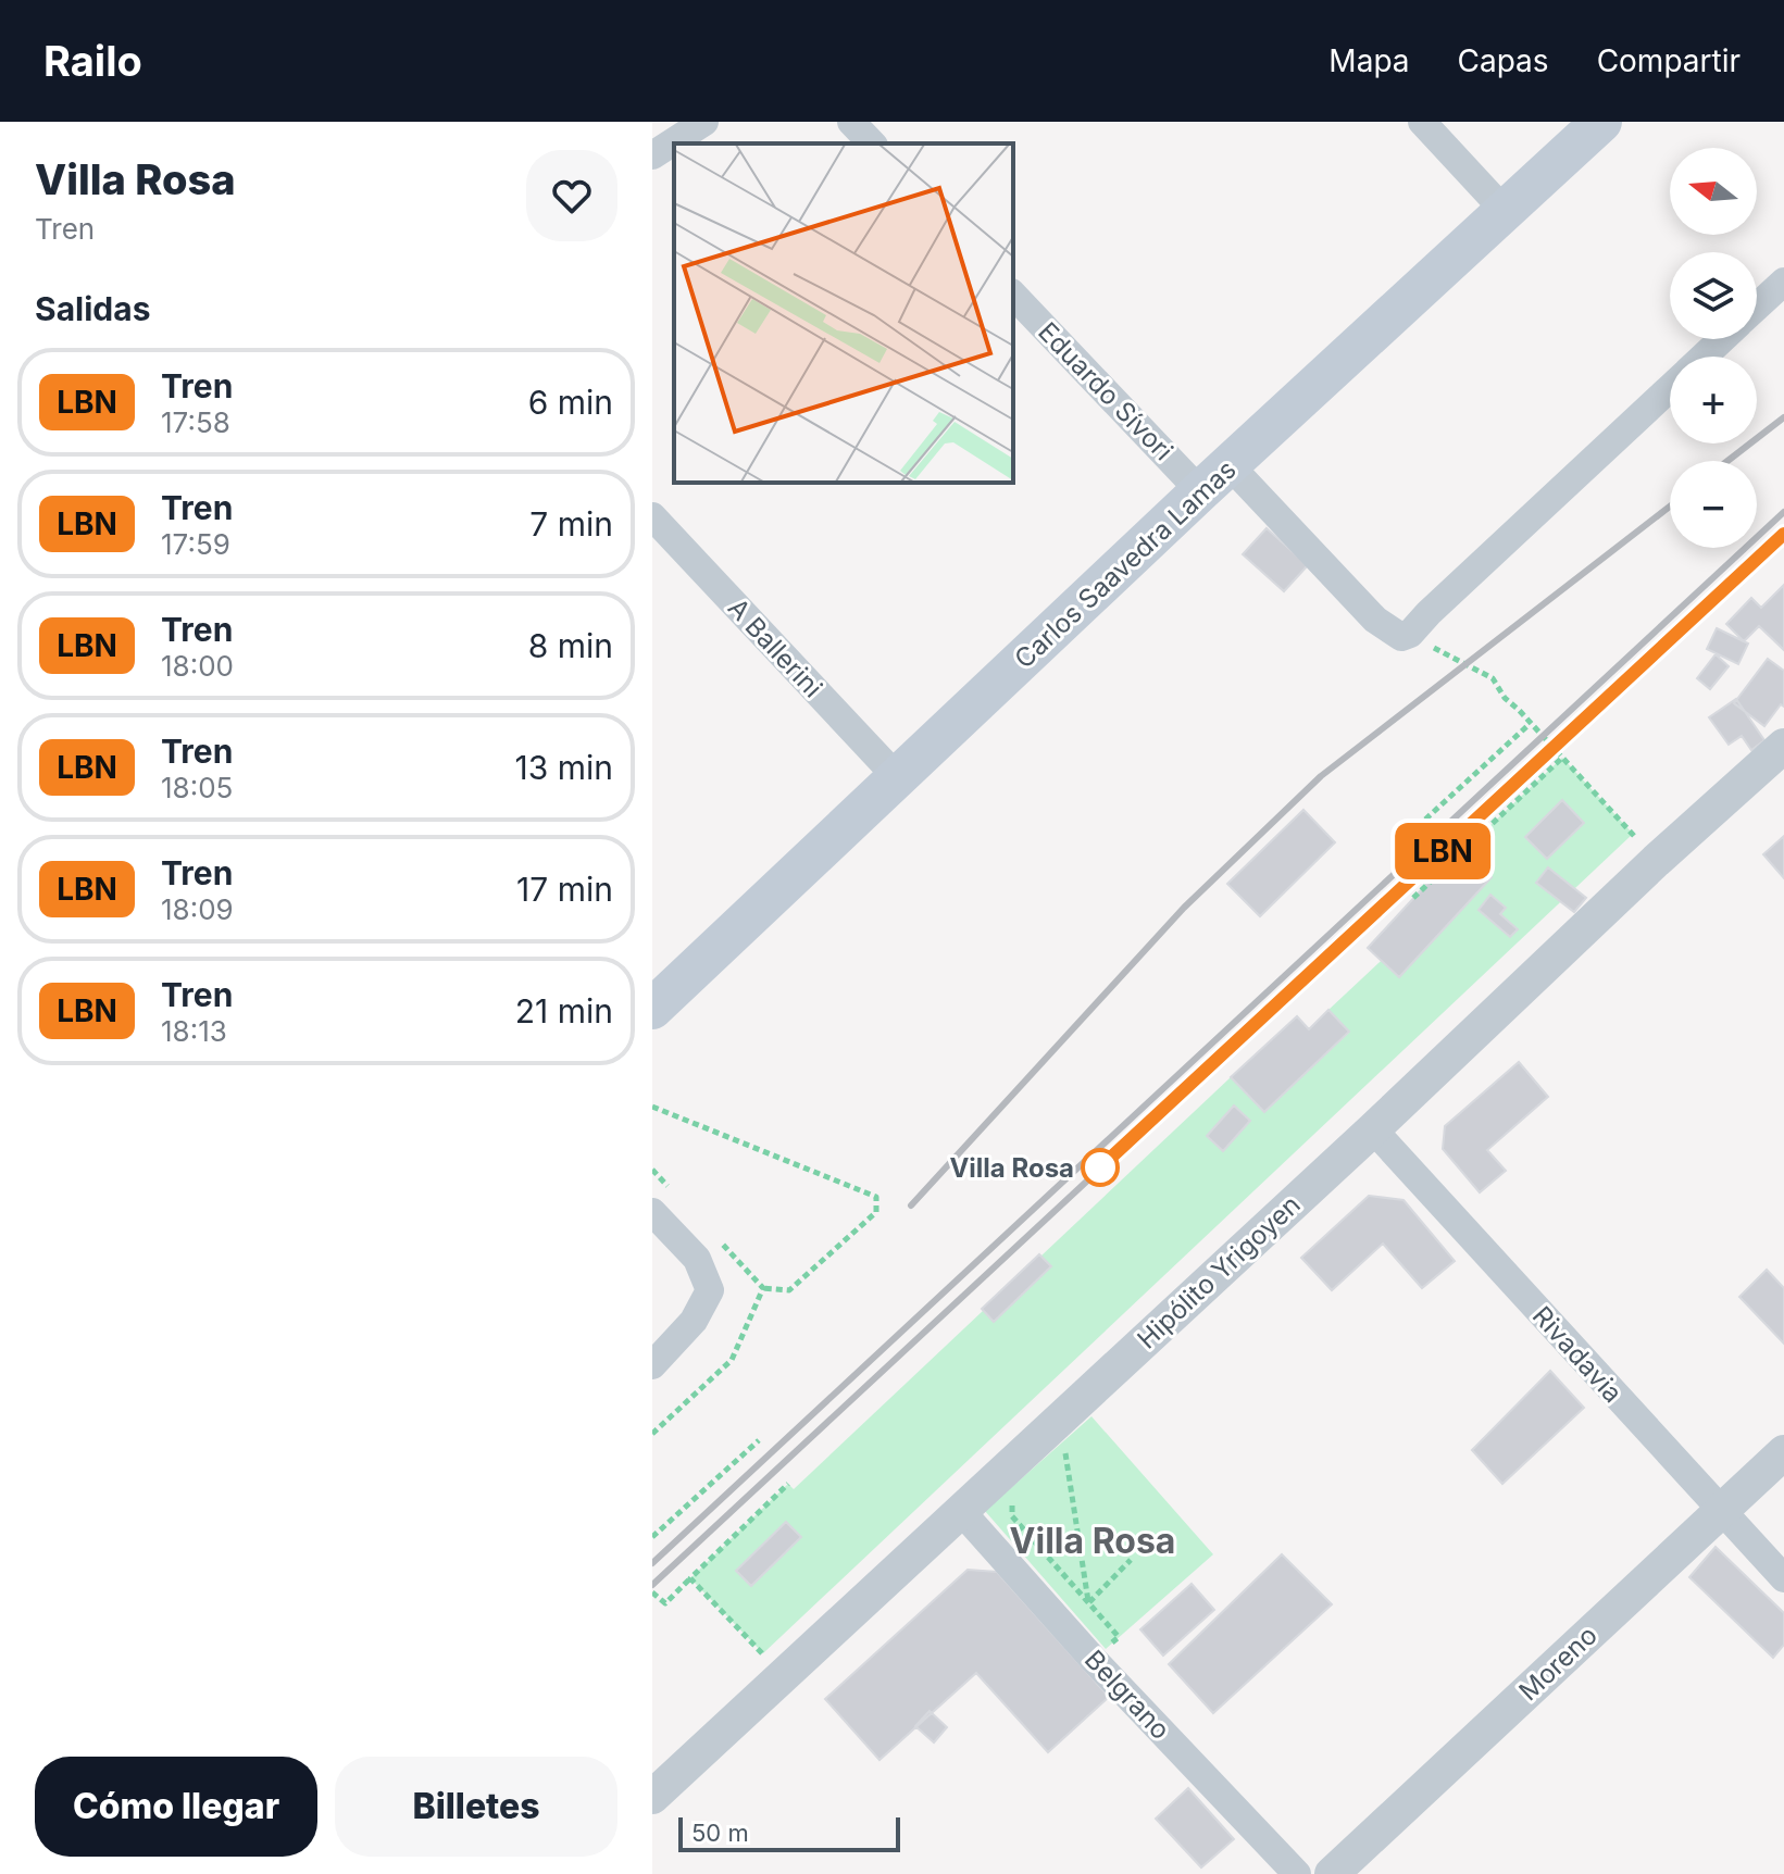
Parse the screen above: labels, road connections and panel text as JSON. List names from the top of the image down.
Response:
{
  "streets": {
    "main road": ["Carlos Saavedra Lamas"],
    "street": [
      "Eduardo Sívori",
      "A Ballerini",
      "Hipólito Yrigoyen",
      "Rivadavia",
      "Moreno",
      "Belgrano"
    ]
  },
  "crossings": [
    ["Eduardo Sívori", "Carlos Saavedra Lamas"],
    ["Carlos Saavedra Lamas", "A Ballerini"],
    ["Hipólito Yrigoyen", "Rivadavia"],
    ["Hipólito Yrigoyen", "Belgrano"],
    ["Rivadavia", "Moreno"]
  ],
  "districts": ["Villa Rosa"],
  "places": ["Villa Rosa"],
  "scale_bar": "50 m",
  "north": "left",
  "page": {
    "header": "Railo",
    "nav": ["Mapa", "Capas", "Compartir"],
    "heading": [
      ["Villa Rosa", "Tren"],
      "Salidas"
    ],
    "on_map": "LBN",
    "map_buttons": ["+", "−"],
    "list": [
      {
        "mark": "LBN",
        "name": "Tren",
        "note": "17:58",
        "value": "6 min"
      },
      {
        "mark": "LBN",
        "name": "Tren",
        "note": "17:59",
        "value": "7 min"
      },
      {
        "mark": "LBN",
        "name": "Tren",
        "note": "18:00",
        "value": "8 min"
      },
      {
        "mark": "LBN",
        "name": "Tren",
        "note": "18:05",
        "value": "13 min"
      },
      {
        "mark": "LBN",
        "name": "Tren",
        "note": "18:09",
        "value": "17 min"
      },
      {
        "mark": "LBN",
        "name": "Tren",
        "note": "18:13",
        "value": "21 min"
      }
    ],
    "buttons": ["Cómo llegar", "Billetes"],
    "scale": "50 m"
  }
}
